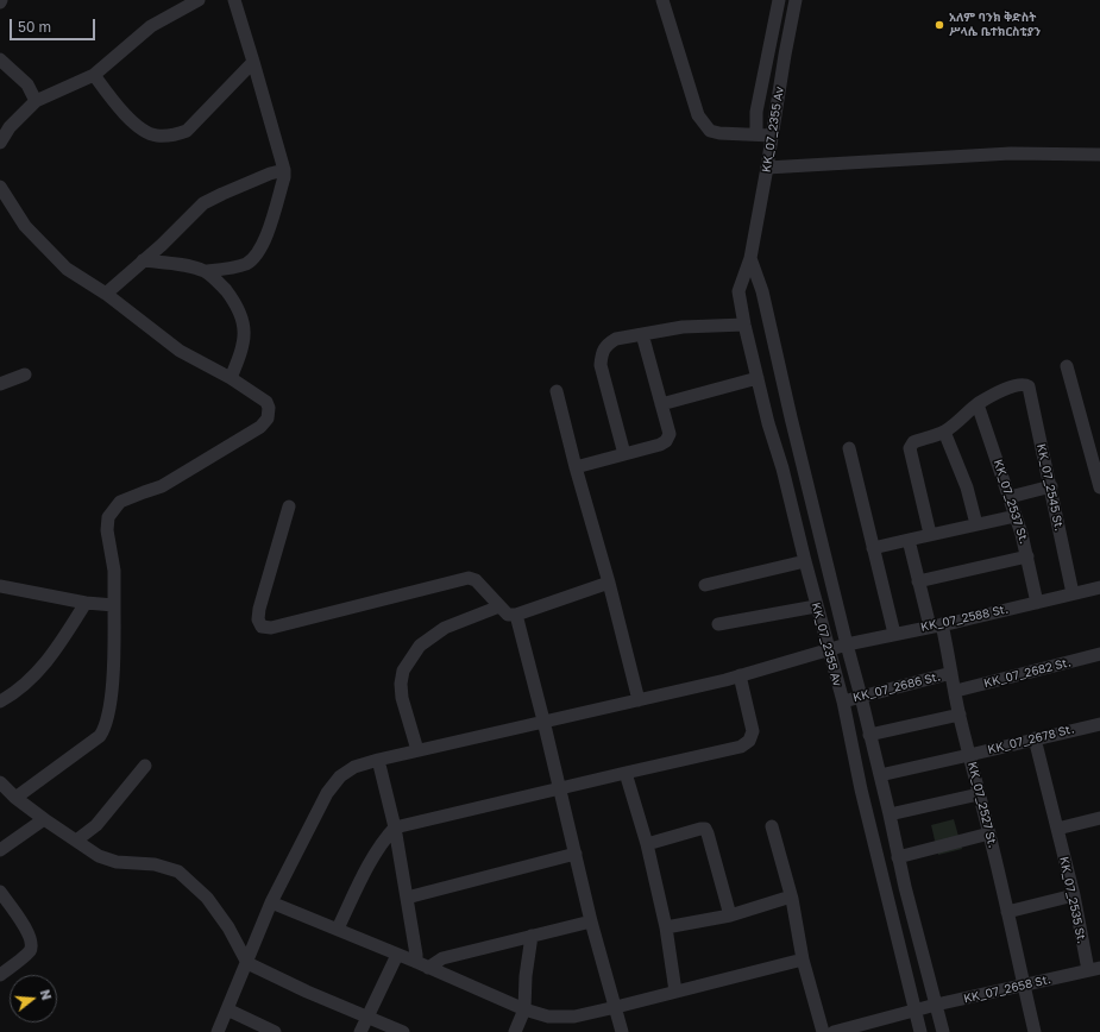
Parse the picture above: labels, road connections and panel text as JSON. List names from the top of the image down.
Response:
{
  "streets": {
    "street": [
      "KK_07_2355 Av",
      "KK_07_2545 St.",
      "KK_07_2537 St.",
      "KK_07_2588 St.",
      "KK_07_2682 St.",
      "KK_07_2686 St.",
      "KK_07_2678 St.",
      "KK_07_2527 St.",
      "KK_07_2535 St.",
      "KK_07_2658 St."
    ]
  },
  "crossings": [
    ["KK_07_2355 Av", "KK_07_2588 St."],
    ["KK_07_2355 Av", "KK_07_2686 St."],
    ["KK_07_2355 Av", "KK_07_2678 St."],
    ["KK_07_2355 Av", "KK_07_2658 St."],
    ["KK_07_2545 St.", "KK_07_2537 St."],
    ["KK_07_2545 St.", "KK_07_2588 St."],
    ["KK_07_2537 St.", "KK_07_2588 St."],
    ["KK_07_2588 St.", "KK_07_2527 St."],
    ["KK_07_2682 St.", "KK_07_2527 St."],
    ["KK_07_2686 St.", "KK_07_2527 St."],
    ["KK_07_2678 St.", "KK_07_2527 St."],
    ["KK_07_2678 St.", "KK_07_2535 St."],
    ["KK_07_2527 St.", "KK_07_2658 St."],
    ["KK_07_2535 St.", "KK_07_2658 St."]
  ],
  "places": ["አለም ባንክ ቅድስት ሥላሴ ቤተክርስቲያን"],
  "scale_bar": "50 m",
  "north": "right"
}
